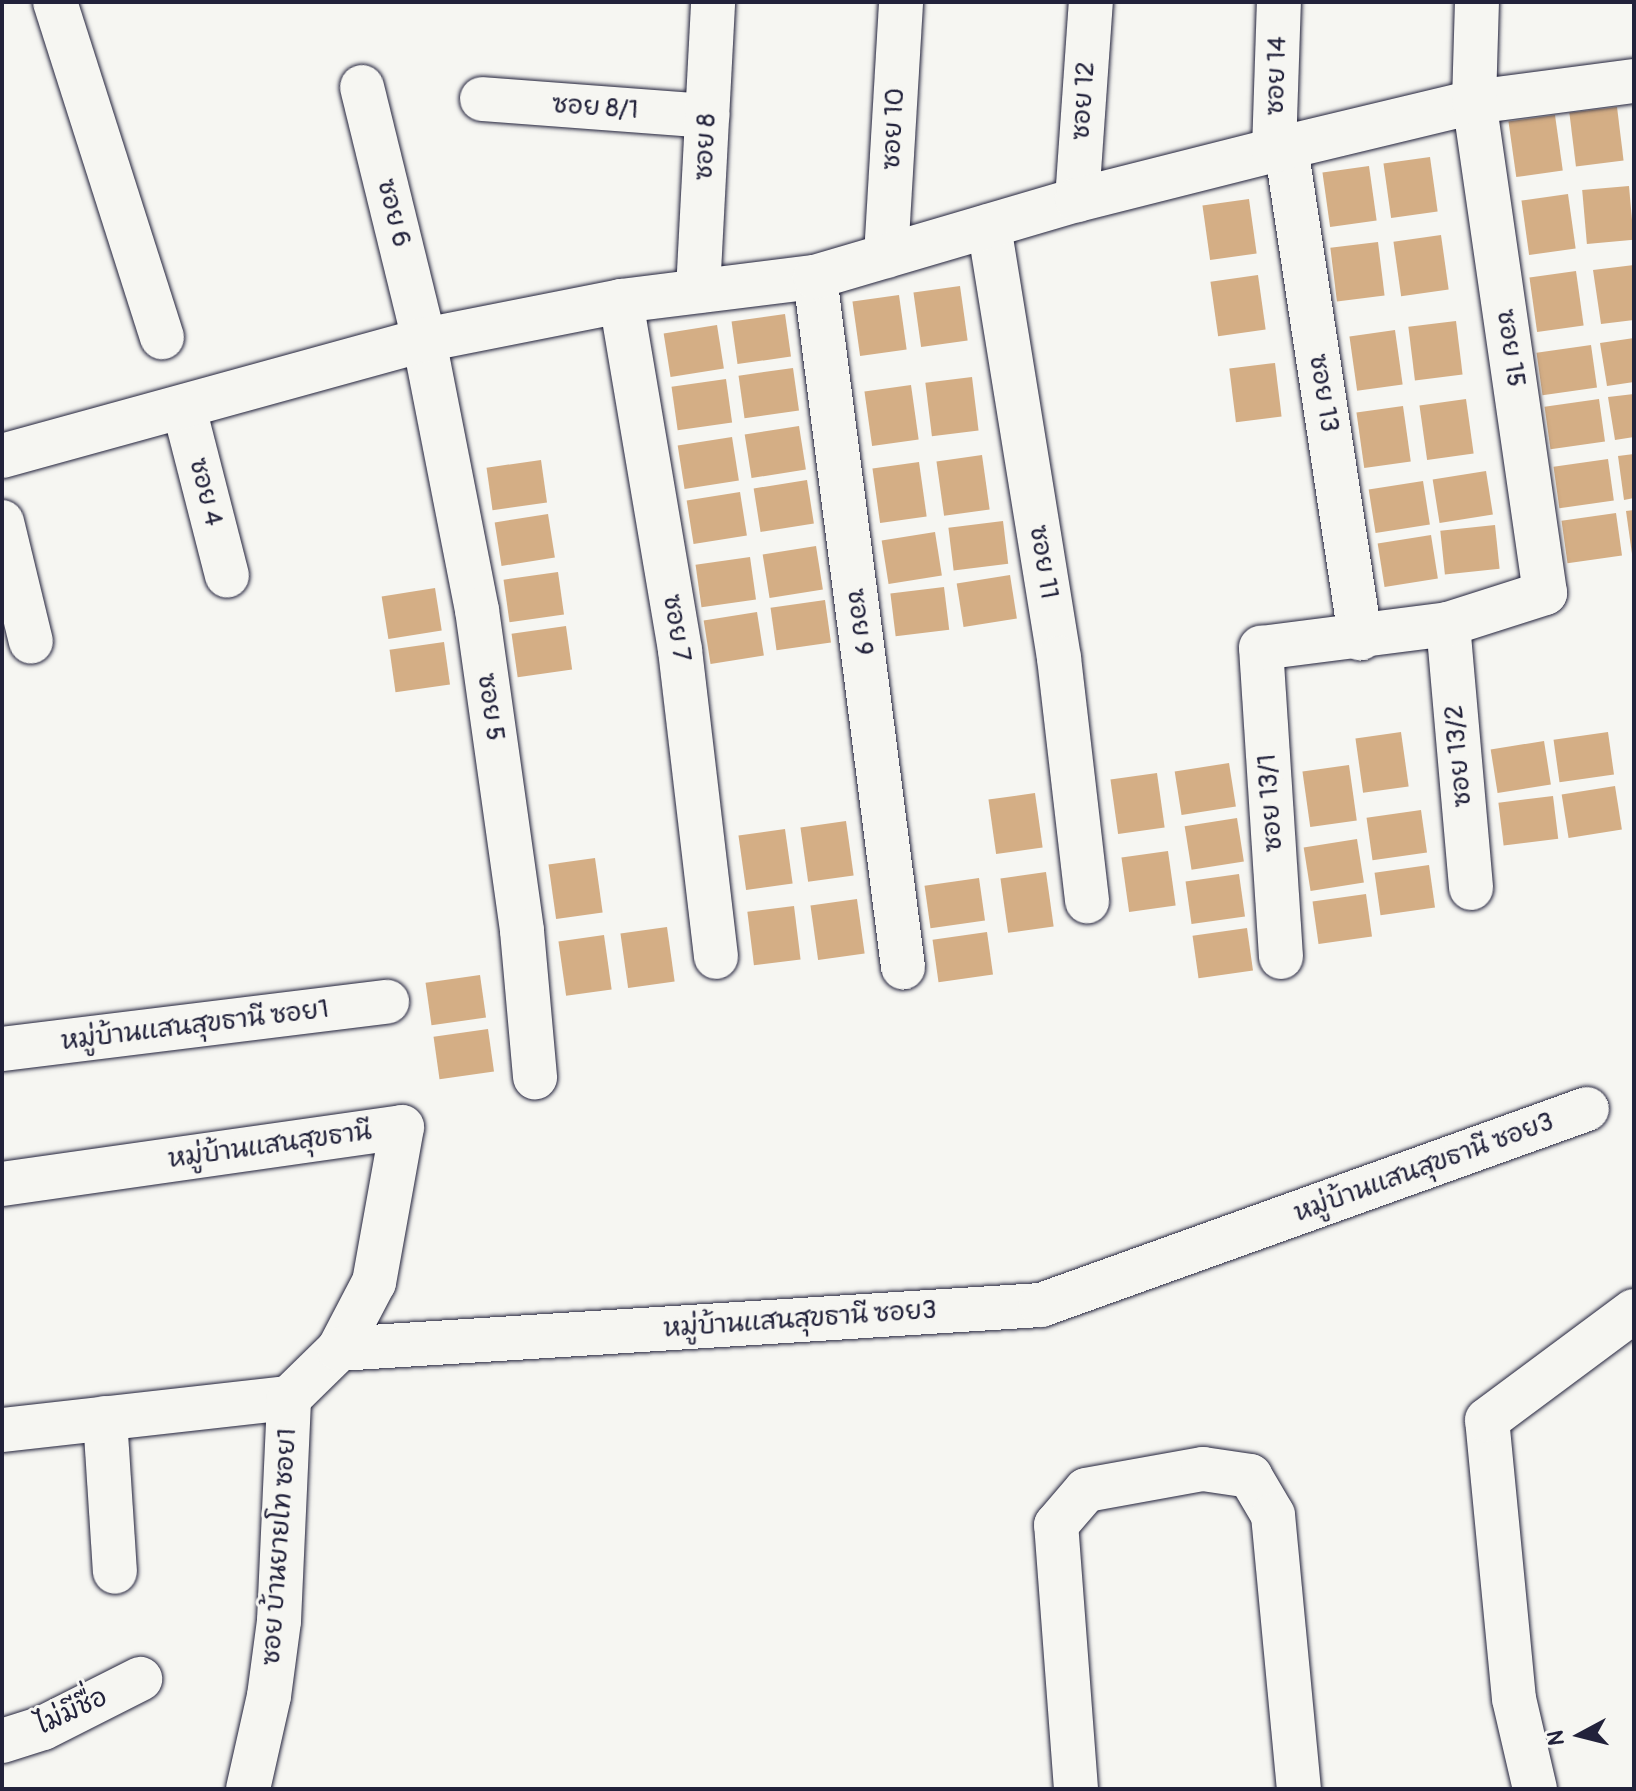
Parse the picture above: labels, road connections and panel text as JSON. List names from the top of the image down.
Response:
{
  "streets": {
    "street": [
      "ซอย 14",
      "ซอย 12",
      "ซอย 8/1",
      "ซอย 10",
      "ซอย 8",
      "ซอย 6",
      "ซอย 15",
      "ซอย 13",
      "ซอย 4",
      "ซอย 11",
      "ซอย 9",
      "ซอย 7",
      "ซอย 5",
      "ซอย 13/2",
      "ซอย 13/1",
      "หมู่บ้านแสนสุขธานี ซอย1",
      "หมู่บ้านแสนสุขธานี",
      "หมู่บ้านแสนสุขธานี ซอย3",
      "ซอย บ้านยายโท ซอย1",
      "ไม่มีชื่อ"
    ]
  },
  "crossings": [
    ["ซอย 14", "ซอย 13"],
    ["ซอย 8/1", "ซอย 8"],
    ["ซอย 6", "ซอย 5"],
    ["ซอย 15", "ซอย 13/2"],
    ["ซอย 13", "ซอย 13/1"],
    ["หมู่บ้านแสนสุขธานี", "หมู่บ้านแสนสุขธานี ซอย3"]
  ],
  "north": "left"
}
